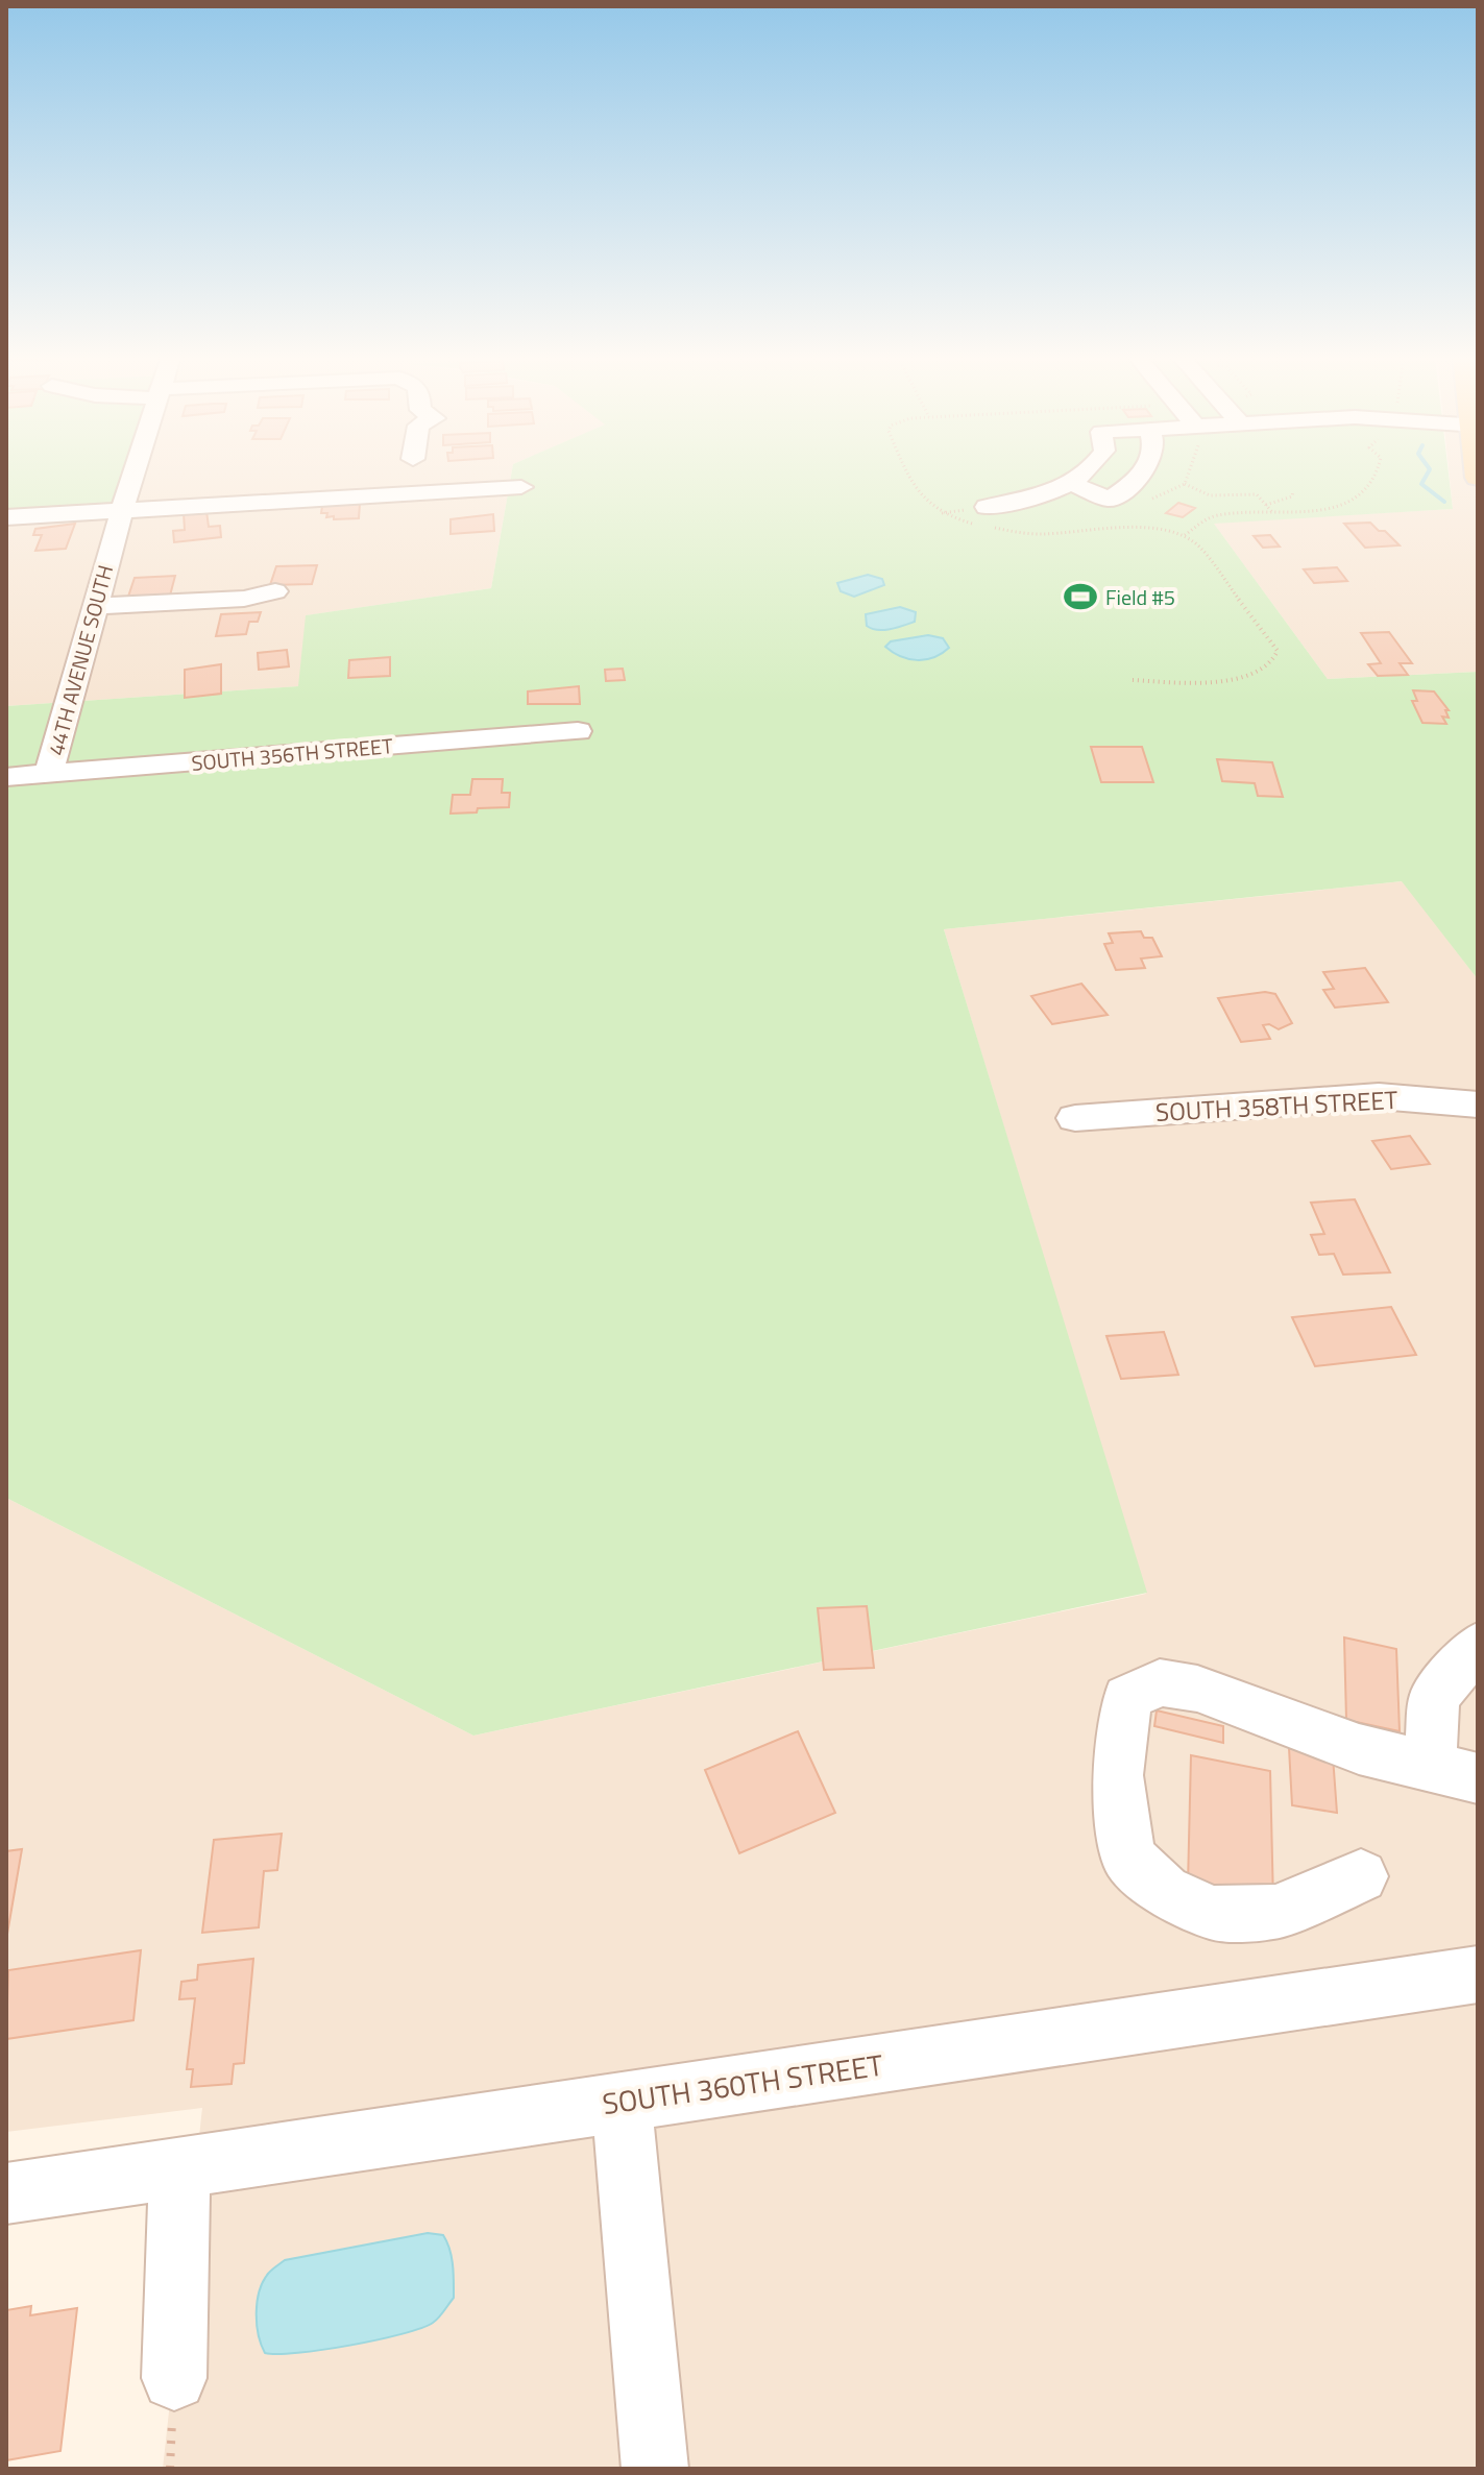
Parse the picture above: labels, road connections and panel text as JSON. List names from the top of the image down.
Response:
{
  "streets": {
    "street": [
      "44TH AVENUE SOUTH",
      "SOUTH 356TH STREET",
      "SOUTH 358TH STREET",
      "SOUTH 360TH STREET"
    ]
  },
  "crossings": [
    ["44TH AVENUE SOUTH", "SOUTH 356TH STREET"]
  ],
  "places": {
    "sports": ["Field #5"]
  }
}
